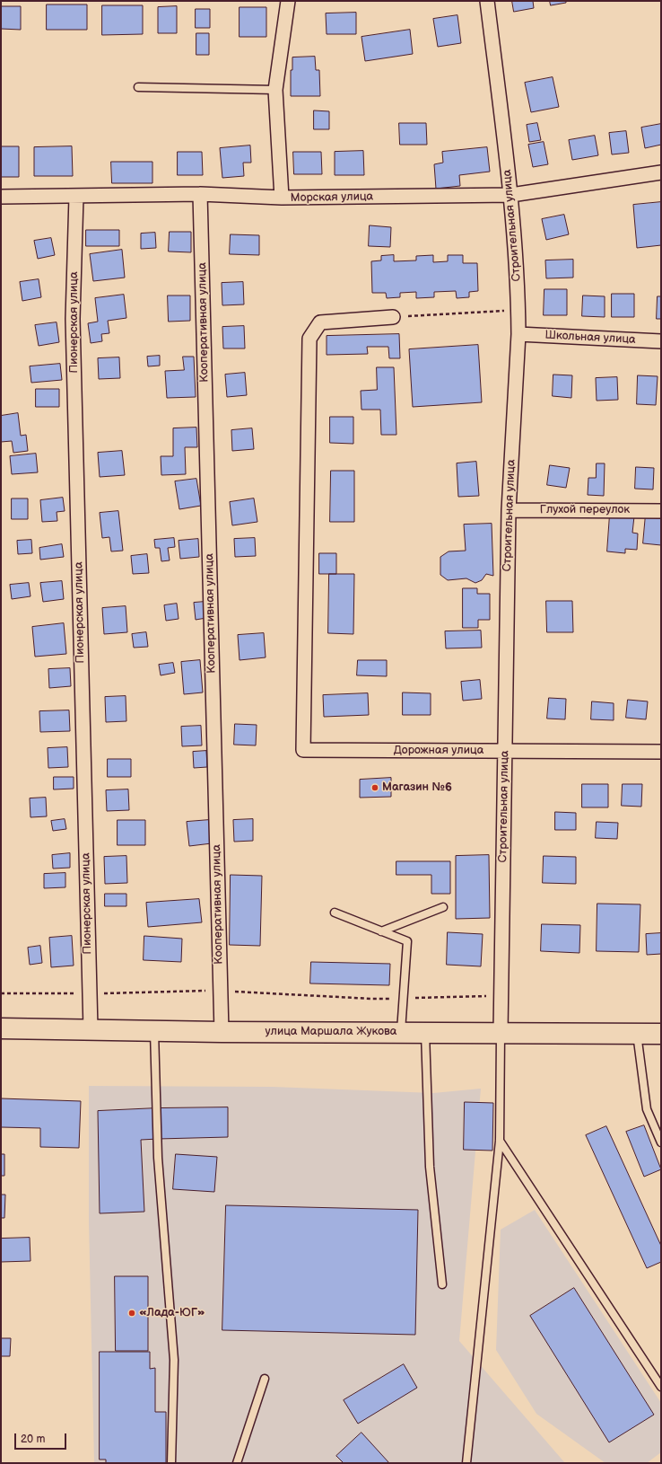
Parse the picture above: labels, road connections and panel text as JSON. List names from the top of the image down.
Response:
{
  "streets": {
    "main road": ["улица Маршала Жукова"],
    "street": [
      "Морская улица",
      "Строительная улица",
      "Пионерская улица",
      "Кооперативная улица",
      "Школьная улица",
      "Глухой переулок",
      "Дорожная улица"
    ]
  },
  "crossings": [
    ["Морская улица", "Строительная улица"],
    ["Морская улица", "Пионерская улица"],
    ["Морская улица", "Кооперативная улица"],
    ["Строительная улица", "Школьная улица"],
    ["Строительная улица", "Глухой переулок"],
    ["Строительная улица", "Дорожная улица"],
    ["Строительная улица", "улица Маршала Жукова"],
    ["Пионерская улица", "улица Маршала Жукова"],
    ["Кооперативная улица", "улица Маршала Жукова"]
  ],
  "places": ["Магазин №6", "«Лада-ЮГ»"],
  "scale_bar": "20 m"
}
